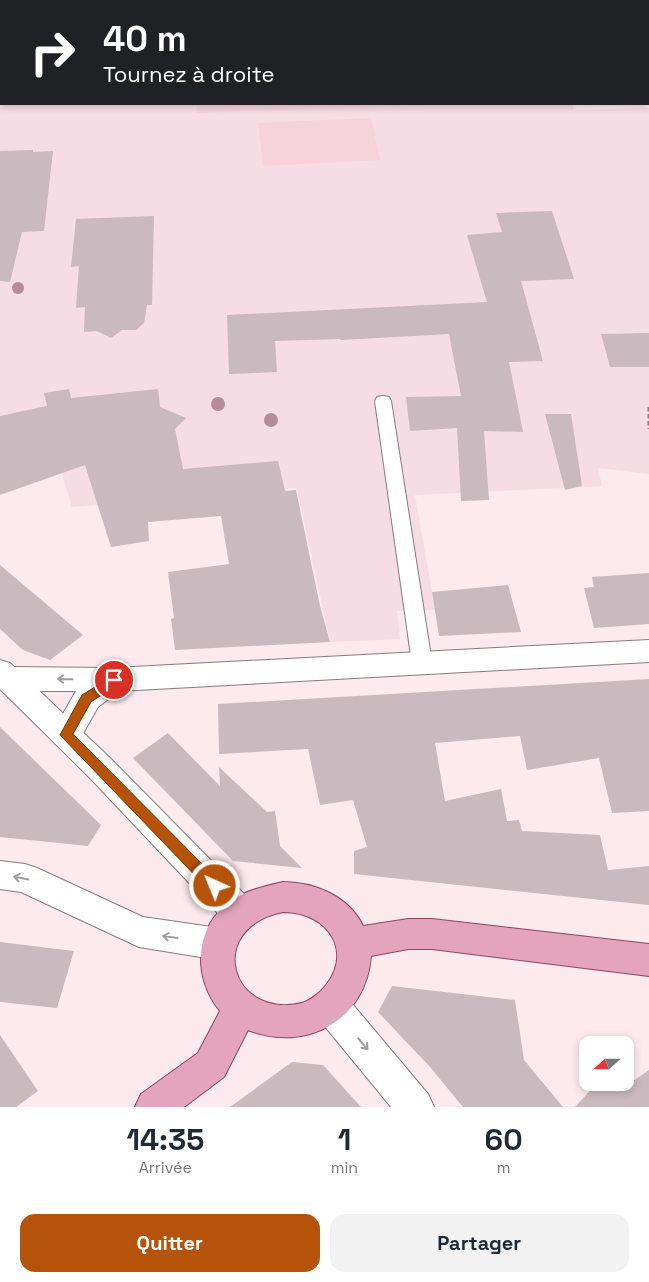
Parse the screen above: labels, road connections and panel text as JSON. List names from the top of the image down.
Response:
{
  "north": "left",
  "page": {
    "turn": ["40 m", "Tournez à droite"],
    "eta": [
      "14:35",
      "Arrivée",
      "1",
      "min",
      "60",
      "m"
    ],
    "buttons": ["Quitter", "Partager"]
  }
}
